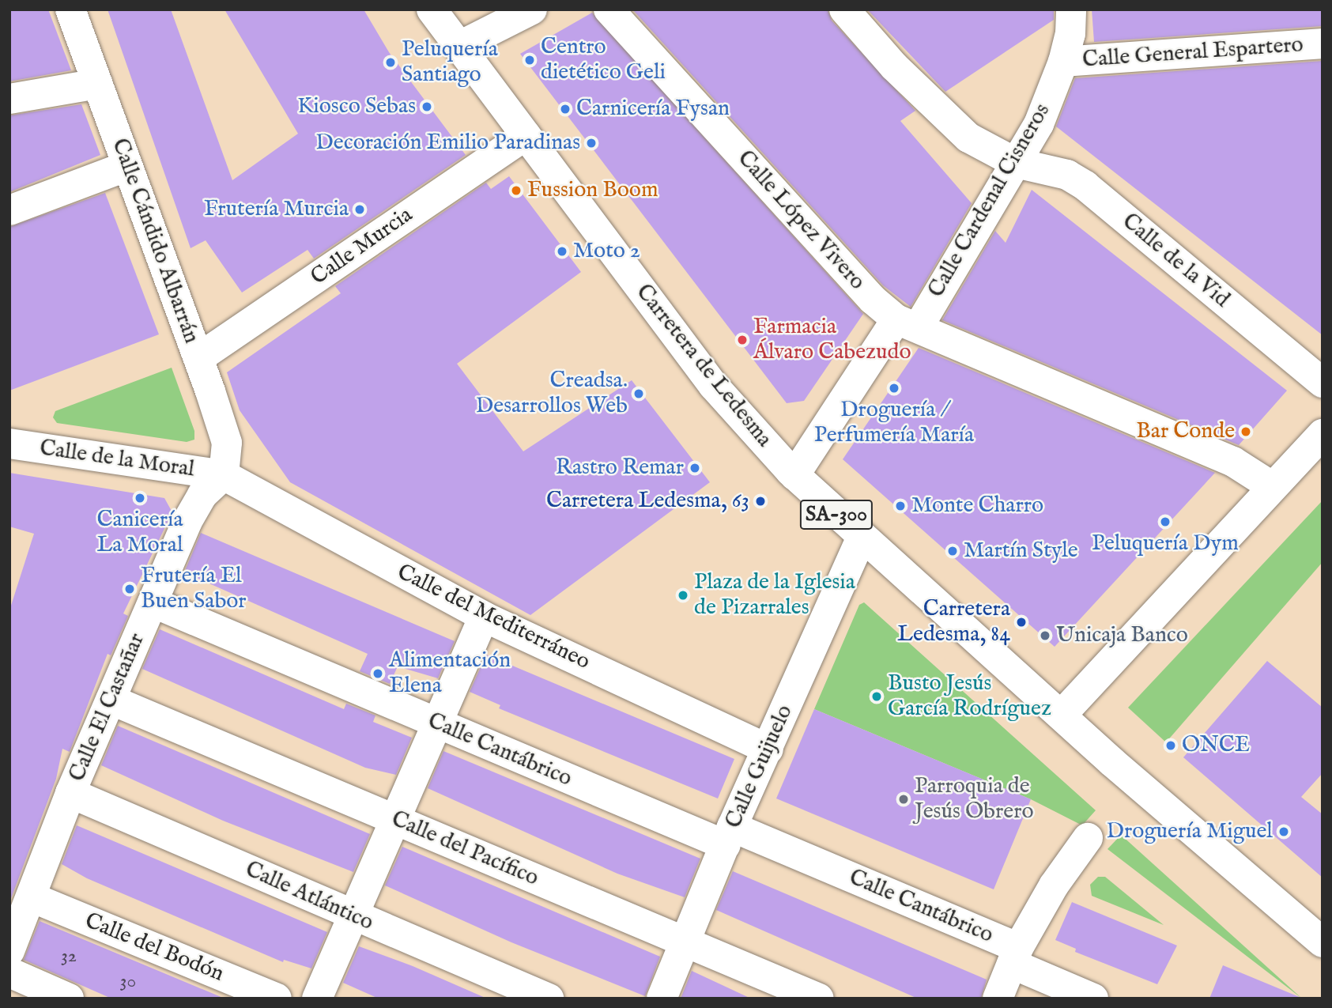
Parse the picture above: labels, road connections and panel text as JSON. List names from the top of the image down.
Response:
{
  "streets": {
    "main road": [
      "Calle General Espartero",
      "Calle Cardenal Cisneros",
      "Calle López Vivero",
      "Calle Cándido Albarrán",
      "Calle Murcia",
      "Calle de la Vid",
      "Carretera de Ledesma",
      "Calle de la Moral",
      "SA-300",
      "Calle del Mediterráneo",
      "Calle El Castañar",
      "Calle Cantábrico",
      "Calle Guijuelo",
      "Calle del Pacífico",
      "Calle Atlántico",
      "Calle del Bodón"
    ]
  },
  "crossings": [
    ["Calle General Espartero", "Calle Cardenal Cisneros"],
    ["Calle Cardenal Cisneros", "Calle López Vivero"],
    ["Calle Cardenal Cisneros", "Calle de la Vid"],
    ["Calle Cardenal Cisneros", "Carretera de Ledesma"],
    ["Calle Cándido Albarrán", "Calle Murcia"],
    ["Calle Cándido Albarrán", "Calle de la Moral"],
    ["Calle Cándido Albarrán", "Calle del Mediterráneo"],
    ["Calle Cándido Albarrán", "Calle El Castañar"],
    ["Calle Murcia", "Carretera de Ledesma"],
    ["Carretera de Ledesma", "Calle Guijuelo"],
    ["Calle de la Moral", "Calle del Mediterráneo"],
    ["Calle de la Moral", "Calle El Castañar"],
    ["Calle del Mediterráneo", "Calle El Castañar"],
    ["Calle del Mediterráneo", "Calle Guijuelo"],
    ["Calle El Castañar", "Calle Cantábrico"],
    ["Calle El Castañar", "Calle del Pacífico"],
    ["Calle El Castañar", "Calle Atlántico"],
    ["Calle El Castañar", "Calle del Bodón"],
    ["Calle Cantábrico", "Calle Guijuelo"],
    ["Calle Guijuelo", "Calle del Pacífico"]
  ],
  "places": [
    "Centro dietético Geli",
    "Peluquería Santiago",
    "Kiosco Sebas",
    "Carnicería Fysan",
    "Decoración Emilio Paradinas",
    "Fussion Boom",
    "Frutería Murcia",
    "Moto 2",
    "Farmacia Álvaro Cabezudo",
    "Droguería / Perfumería María",
    "Creadsa. Desarrollos Web",
    "Bar Conde",
    "Rastro Remar",
    "Canicería La Moral",
    "Carretera Ledesma, 63",
    "Monte Charro",
    "Peluquería Dym",
    "Martín Style",
    "Frutería El Buen Sabor",
    "Plaza de la Iglesia de Pizarrales",
    "Carretera Ledesma, 84",
    "Unicaja Banco",
    "Alimentación Elena",
    "Busto Jesús García Rodríguez",
    "ONCE",
    "Parroquia de Jesús Obrero",
    "Droguería Miguel"
  ],
  "house_numbers": ["32", "30"]
}
